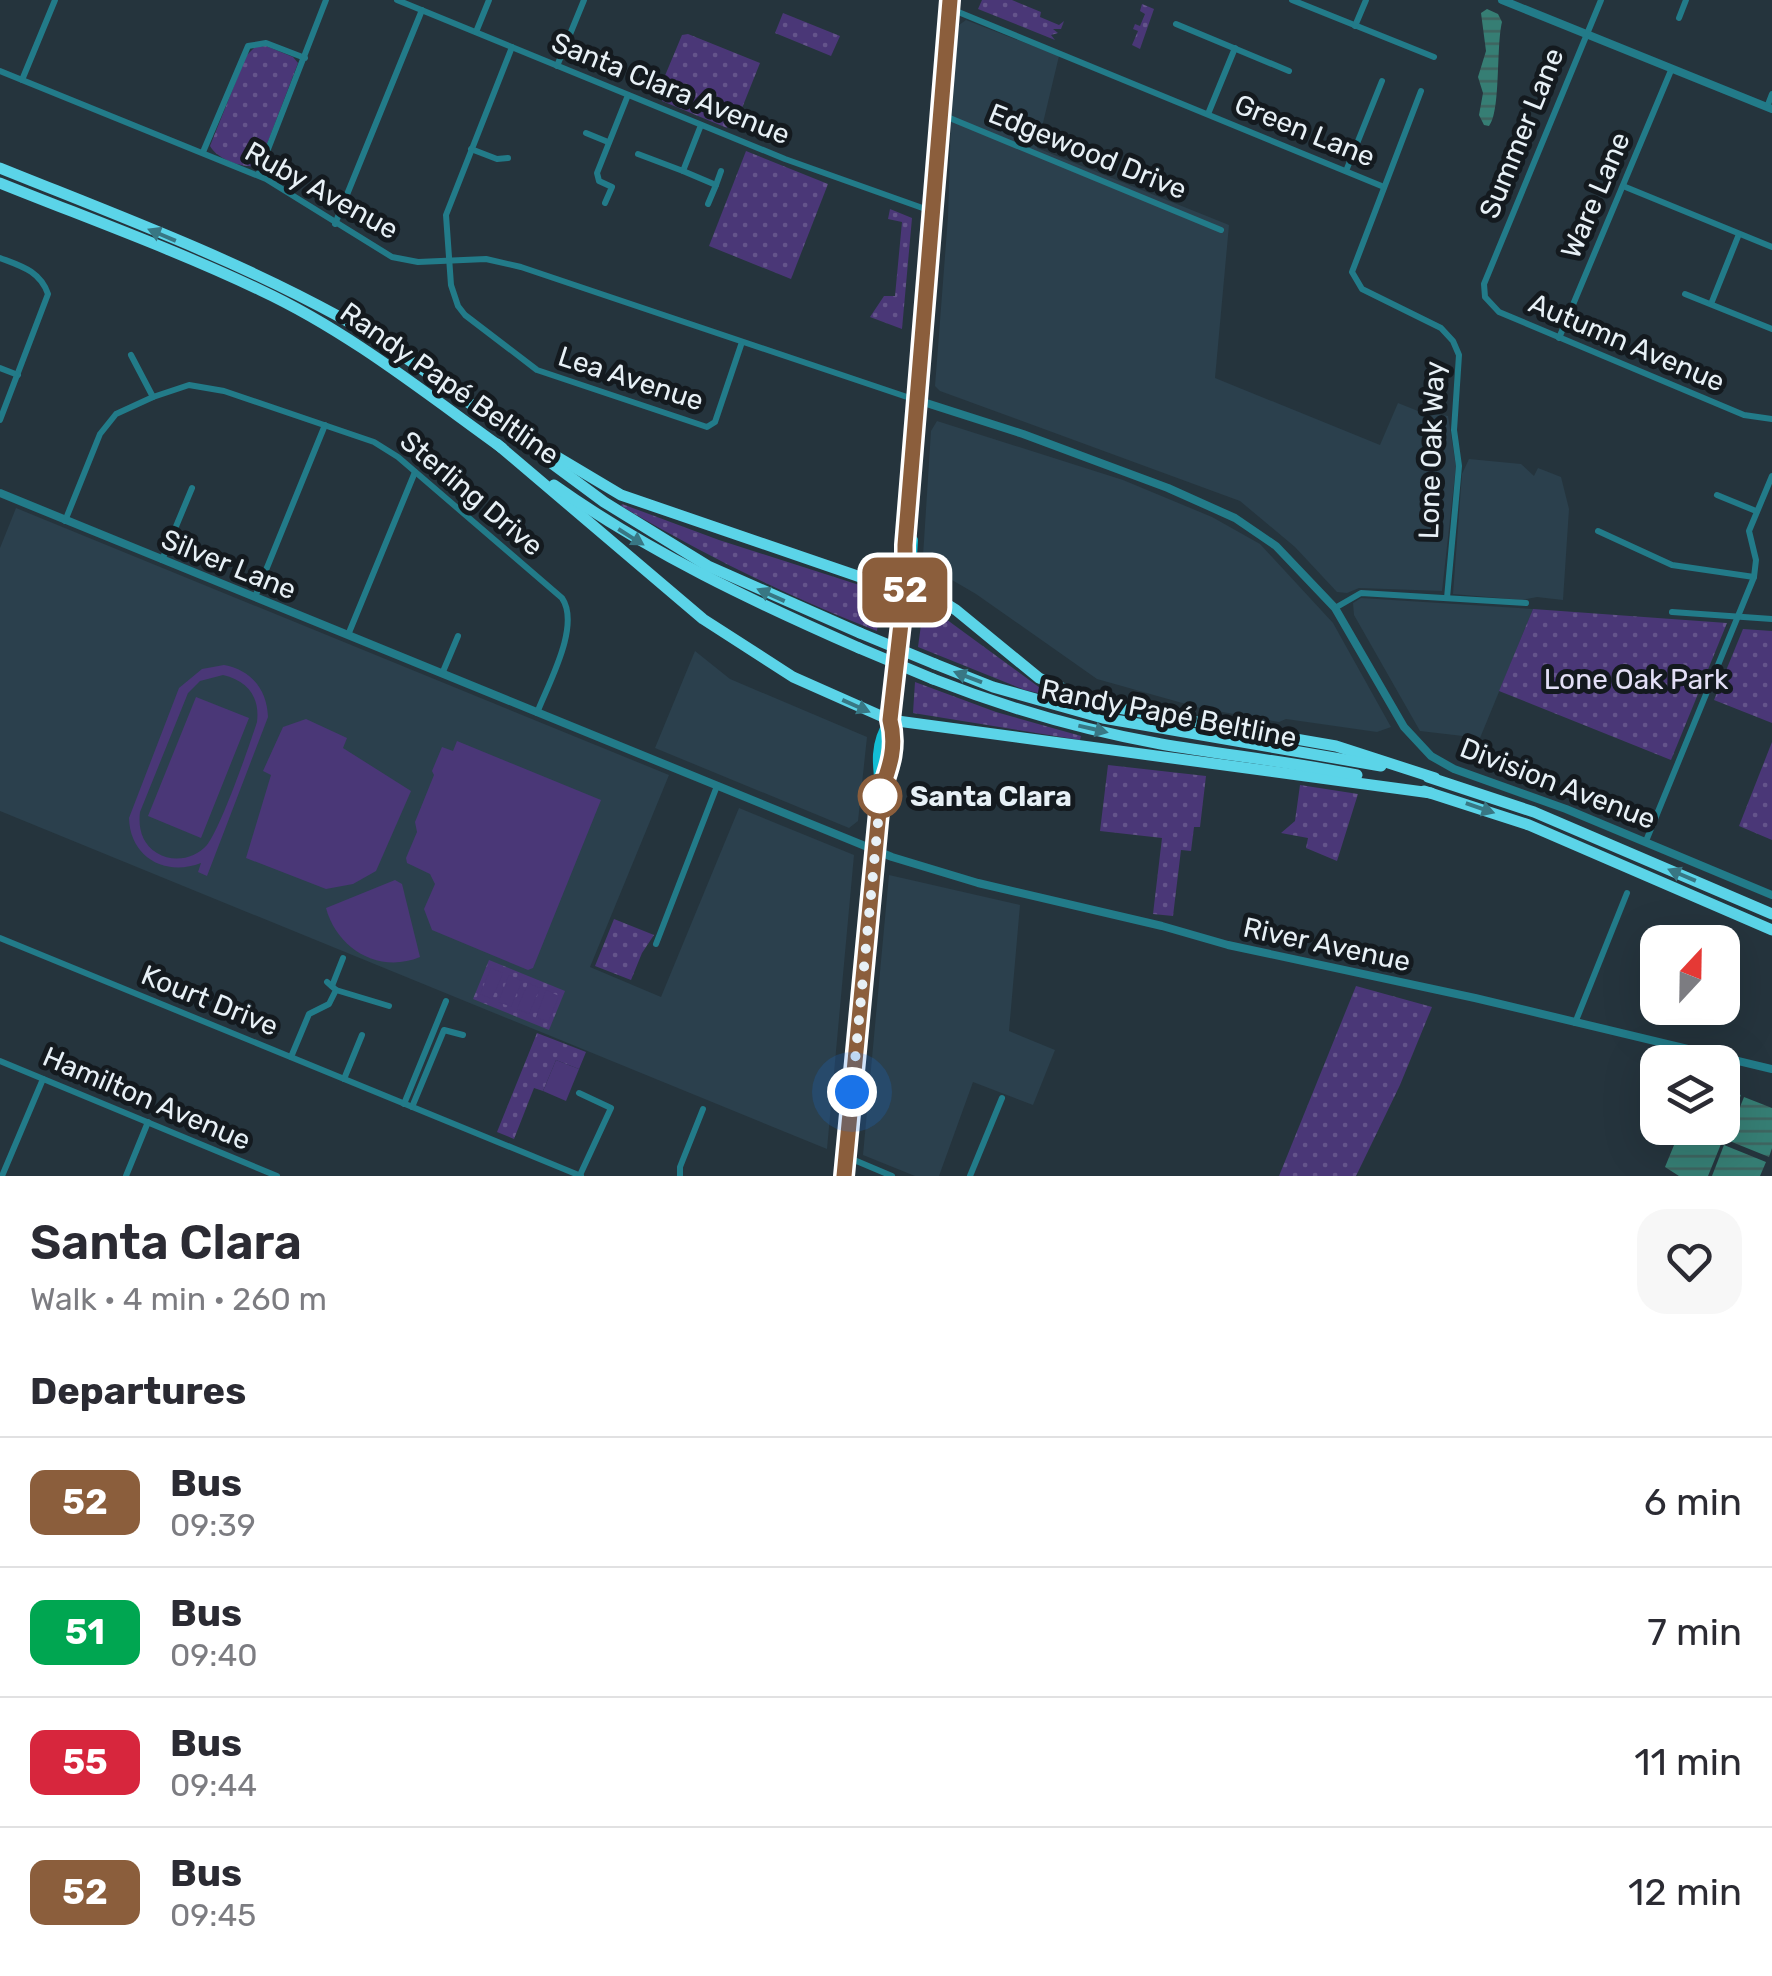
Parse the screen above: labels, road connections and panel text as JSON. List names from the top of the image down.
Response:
{
  "streets": {
    "highway": ["Randy Papé Beltline"],
    "street": [
      "Santa Clara Avenue",
      "Green Lane",
      "Summer Lane",
      "Edgewood Drive",
      "Ruby Avenue",
      "Ware Lane",
      "Autumn Avenue",
      "Lea Avenue",
      "Lone Oak Way",
      "Sterling Drive",
      "Silver Lane",
      "Division Avenue",
      "River Avenue",
      "Kourt Drive",
      "Hamilton Avenue"
    ]
  },
  "crossings": [
    ["Green Lane", "Lone Oak Way"],
    ["Summer Lane", "Autumn Avenue"],
    ["Ruby Avenue", "Lea Avenue"],
    ["Ruby Avenue", "Division Avenue"],
    ["Ware Lane", "Autumn Avenue"],
    ["Sterling Drive", "Silver Lane"],
    ["Silver Lane", "River Avenue"]
  ],
  "parks": ["Lone Oak Park"],
  "places": ["Santa Clara"],
  "lines": ["bus line 52"],
  "north": "top",
  "page": {
    "on_map": "52",
    "heading": [
      ["Santa Clara", "Walk · 4 min · 260 m"],
      "Departures"
    ],
    "list": [
      {
        "mark": "52",
        "name": "Bus",
        "note": "09:39",
        "value": "6 min"
      },
      {
        "mark": "51",
        "name": "Bus",
        "note": "09:40",
        "value": "7 min"
      },
      {
        "mark": "55",
        "name": "Bus",
        "note": "09:44",
        "value": "11 min"
      },
      {
        "mark": "52",
        "name": "Bus",
        "note": "09:45",
        "value": "12 min"
      }
    ]
  }
}
